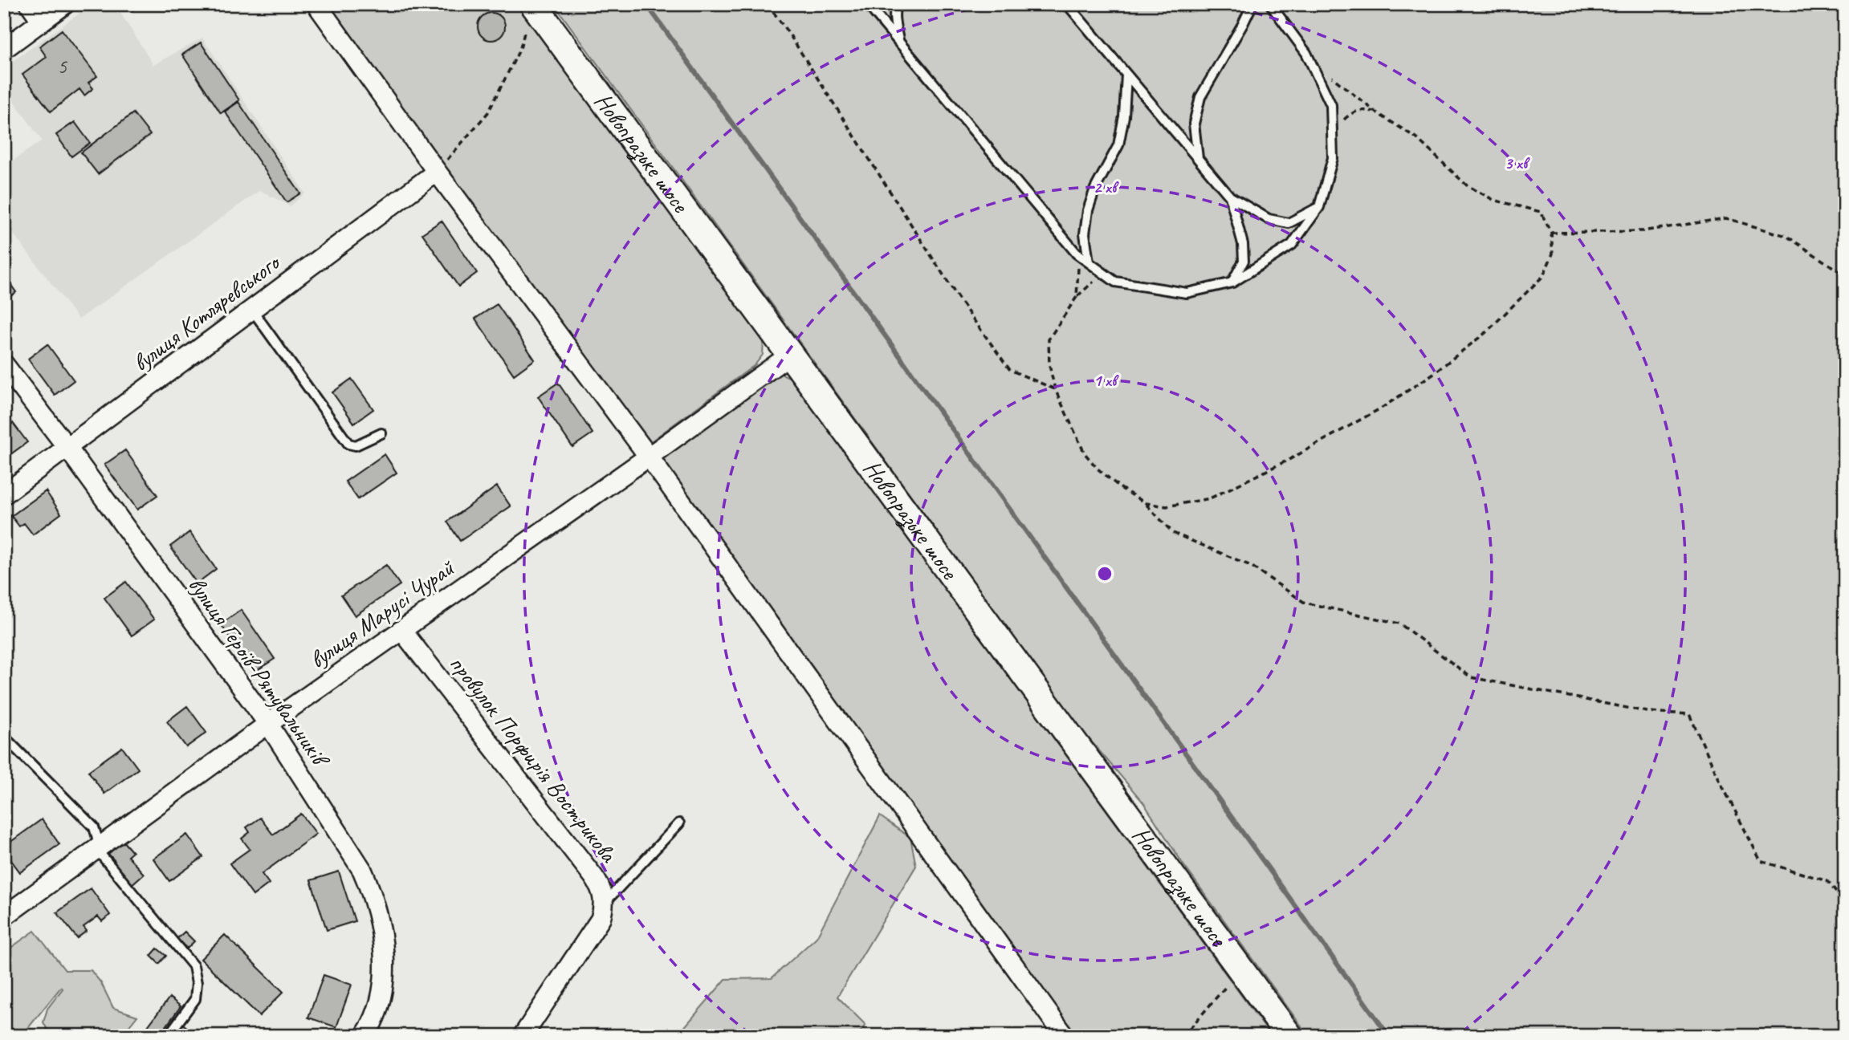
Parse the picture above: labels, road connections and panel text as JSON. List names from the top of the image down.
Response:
{
  "streets": {
    "main road": ["Новопразьке шосе"],
    "street": [
      "вулиця Котляревського",
      "вулиця Марусі Чурай",
      "вулиця Героїв-Рятувальників",
      "провулок Порфирія Вострикова"
    ]
  },
  "crossings": [
    ["Новопразьке шосе", "вулиця Марусі Чурай"],
    ["вулиця Котляревського", "вулиця Героїв-Рятувальників"],
    ["вулиця Марусі Чурай", "вулиця Героїв-Рятувальників"],
    ["вулиця Марусі Чурай", "провулок Порфирія Вострикова"]
  ],
  "house_numbers": ["5"],
  "rings": ["3 хв", "2 хв", "1 хв"]
}
